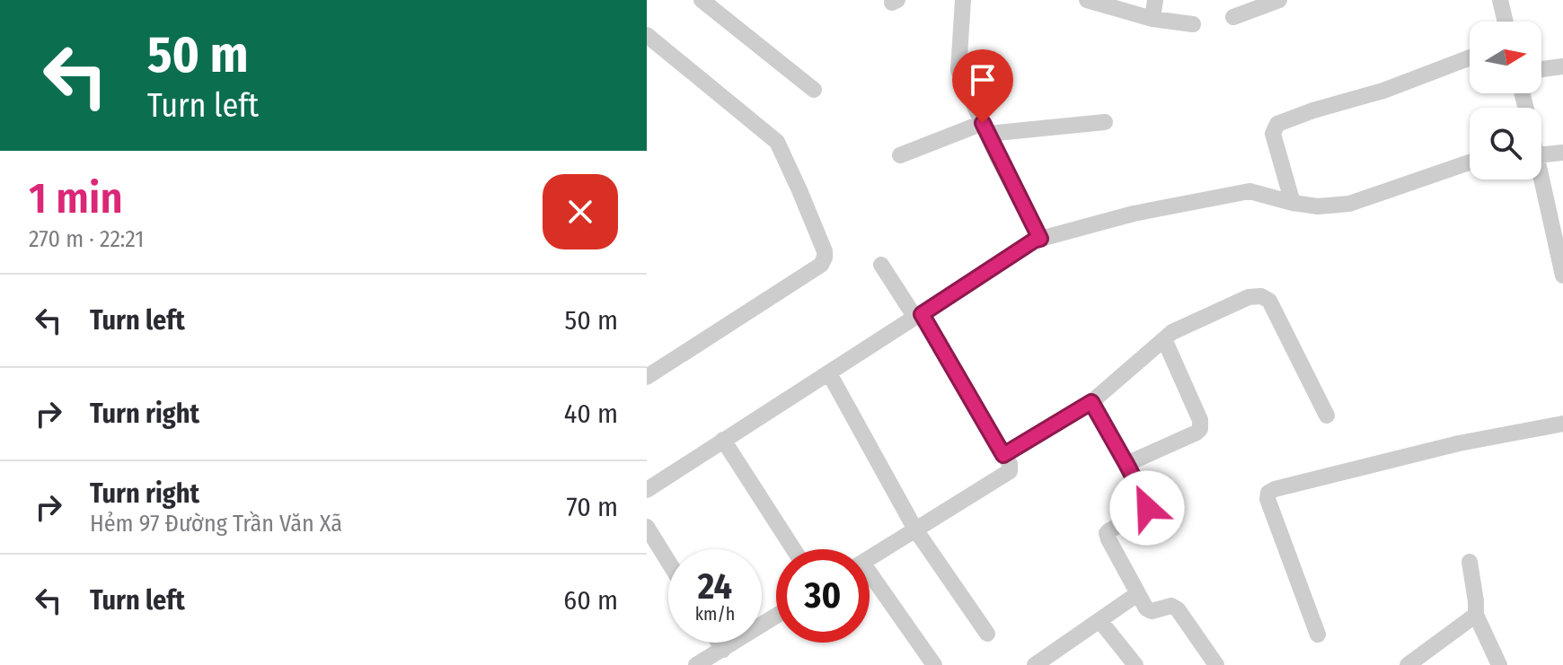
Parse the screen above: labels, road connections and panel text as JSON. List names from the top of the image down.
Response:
{
  "north": "right",
  "page": {
    "turn": ["50 m", "Turn left"],
    "heading": ["1 min", "270 m · 22:21"],
    "list": [
      {
        "name": "Turn left",
        "value": "50 m"
      },
      {
        "name": "Turn right",
        "value": "40 m"
      },
      {
        "name": "Turn right",
        "note": "Hẻm 97 Đường Trần Văn Xã",
        "value": "70 m"
      },
      {
        "name": "Turn left",
        "value": "60 m"
      }
    ],
    "speed": "24 km/h",
    "limit": "30"
  }
}
